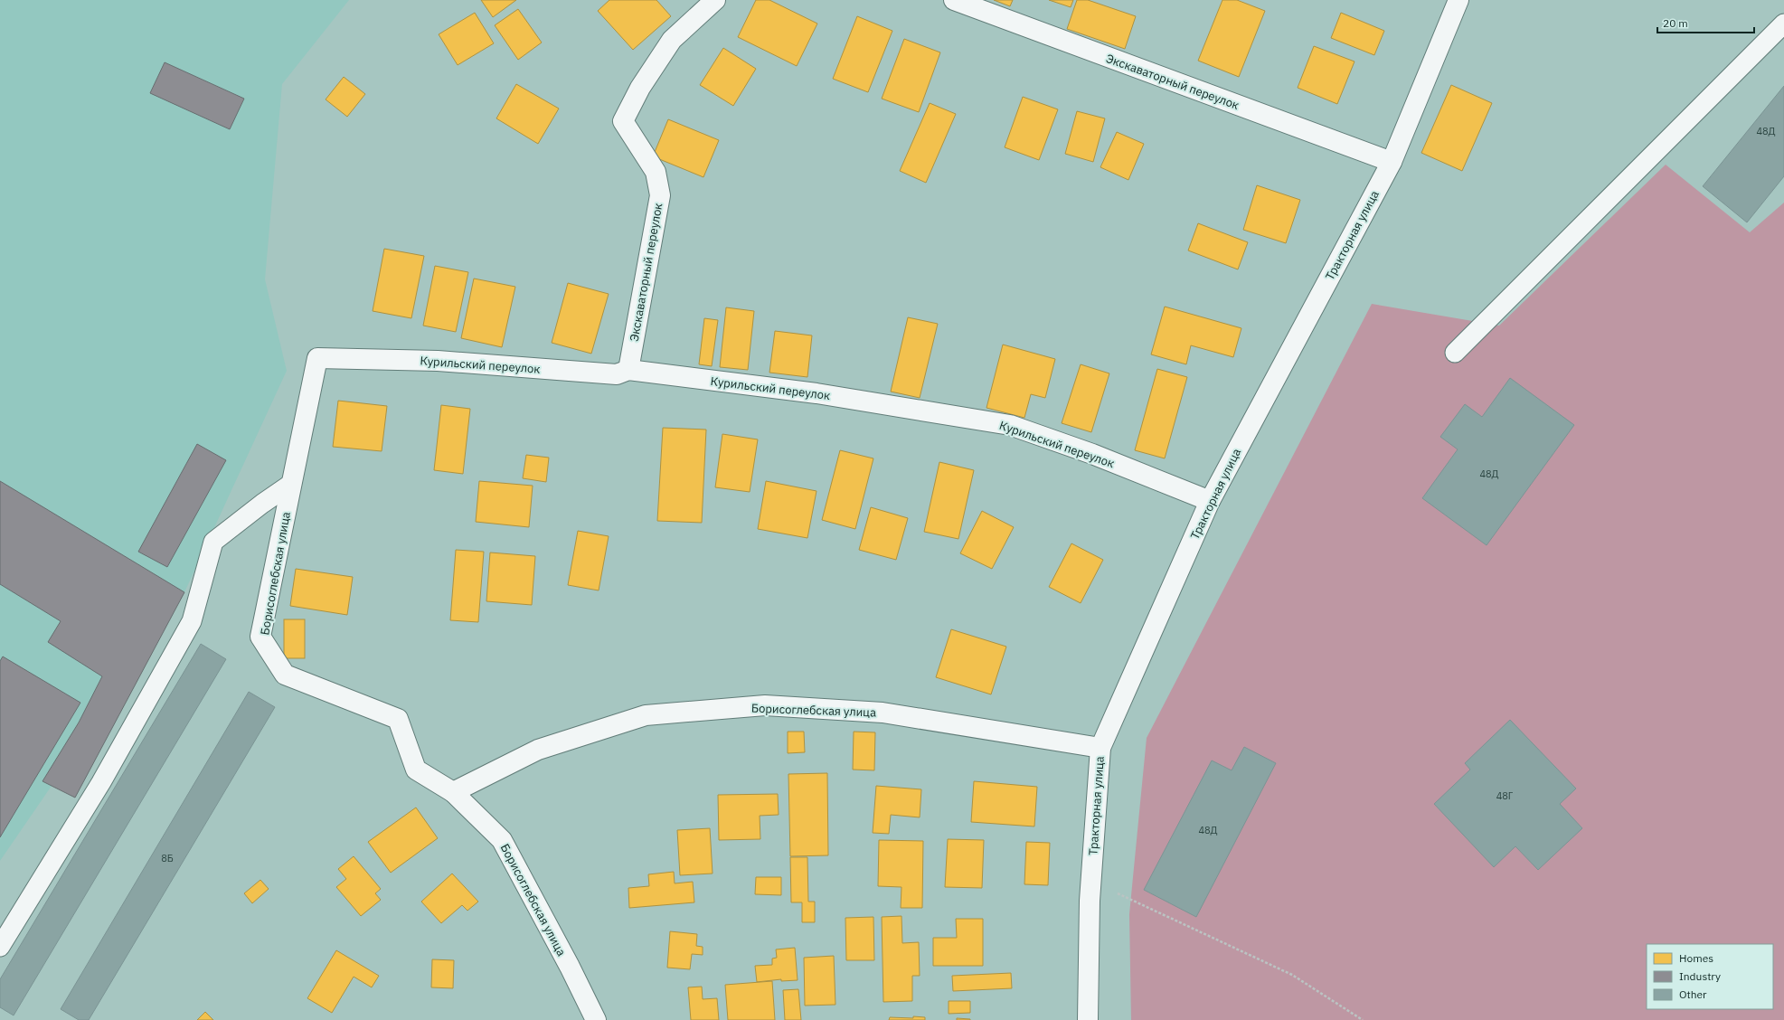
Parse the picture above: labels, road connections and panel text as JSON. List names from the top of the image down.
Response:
{
  "streets": {
    "street": [
      "Экскаваторный переулок",
      "Тракторная улица",
      "Курильский переулок",
      "Борисоглебская улица"
    ]
  },
  "crossings": [
    ["Экскаваторный переулок", "Тракторная улица"],
    ["Экскаваторный переулок", "Курильский переулок"],
    ["Тракторная улица", "Курильский переулок"],
    ["Тракторная улица", "Борисоглебская улица"],
    ["Курильский переулок", "Борисоглебская улица"]
  ],
  "house_numbers": [
    "48Д",
    "48Д",
    "48Г",
    "48Д",
    "8Б"
  ],
  "legend": ["Homes", "Industry", "Other"],
  "scale_bar": "20 m"
}
